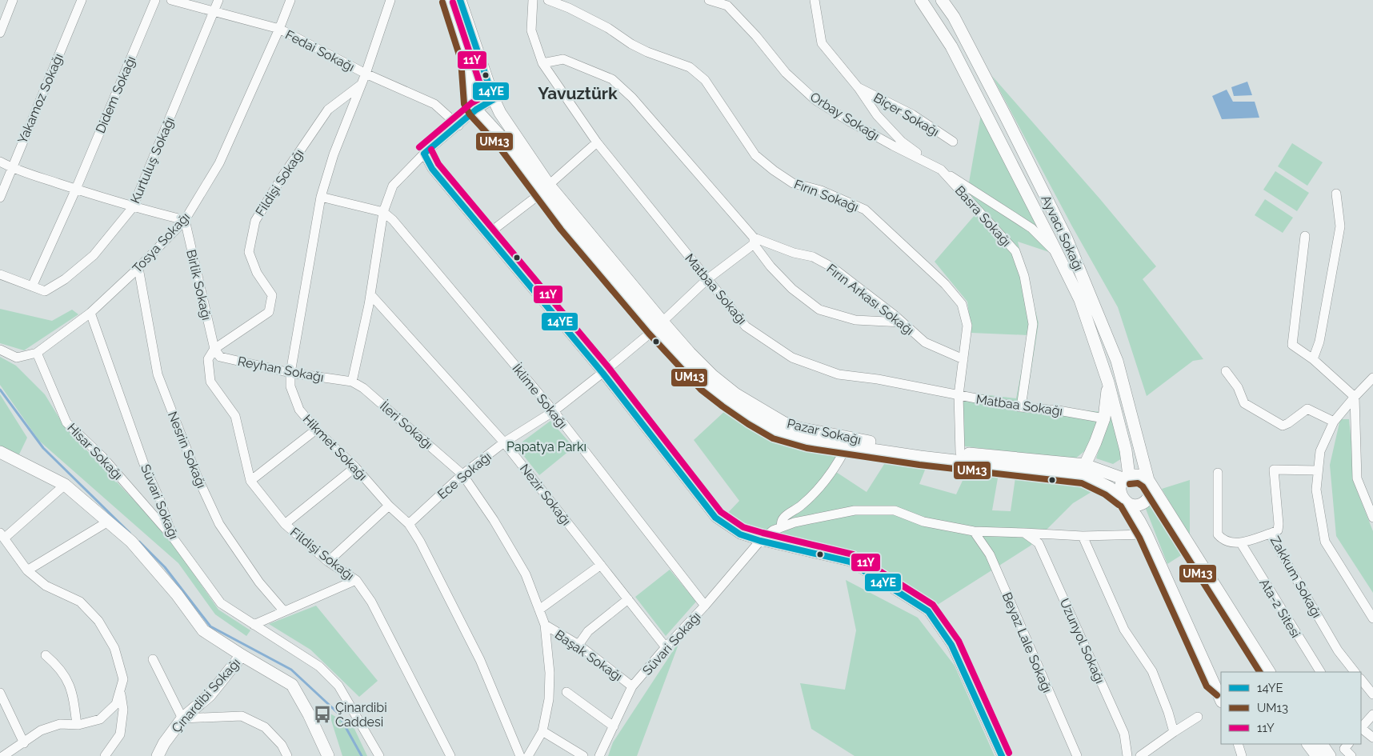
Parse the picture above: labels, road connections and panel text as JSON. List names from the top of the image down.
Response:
{
  "streets": {
    "main road": ["Ayvacı Sokağı", "Pazar Sokağı", "Çınardibi Sokağı"],
    "street": [
      "Fedai Sokağı",
      "Didem Sokağı",
      "Yakamoz Sokağı",
      "Biçer Sokağı",
      "Orbay Sokağı",
      "Kurtuluş Sokağı",
      "Fildişi Sokağı",
      "Fırın Sokağı",
      "Basra Sokağı",
      "Tosya Sokağı",
      "Birlik Sokağı",
      "Matbaa Sokağı",
      "Fırın Arkası Sokağı",
      "Reyhan Sokağı",
      "İklime Sokağı",
      "İleri Sokağı",
      "Hikmet Sokağı",
      "Nesrin Sokağı",
      "Hisar Sokağı",
      "Ece Sokağı",
      "Nezir Sokağı",
      "Süvari Sokağı",
      "Zakkum Sokağı",
      "Ata-2 Sitesi",
      "Uzunyol Sokağı",
      "Beyaz Lale Sokağı",
      "Başak Sokağı"
    ]
  },
  "crossings": [
    ["Fedai Sokağı", "Kurtuluş Sokağı"],
    ["Fedai Sokağı", "Fildişi Sokağı"],
    ["Fedai Sokağı", "Tosya Sokağı"],
    ["Didem Sokağı", "Kurtuluş Sokağı"],
    ["Biçer Sokağı", "Ayvacı Sokağı"],
    ["Orbay Sokağı", "Basra Sokağı"],
    ["Orbay Sokağı", "Ayvacı Sokağı"],
    ["Fildişi Sokağı", "Birlik Sokağı"],
    ["Fildişi Sokağı", "Reyhan Sokağı"],
    ["Fildişi Sokağı", "Hikmet Sokağı"],
    ["Fırın Sokağı", "Matbaa Sokağı"],
    ["Fırın Sokağı", "Fırın Arkası Sokağı"],
    ["Fırın Sokağı", "Pazar Sokağı"],
    ["Basra Sokağı", "Ayvacı Sokağı"],
    ["Basra Sokağı", "Matbaa Sokağı"],
    ["Ayvacı Sokağı", "Pazar Sokağı"],
    ["Tosya Sokağı", "Birlik Sokağı"],
    ["Tosya Sokağı", "Nesrin Sokağı"],
    ["Tosya Sokağı", "Hisar Sokağı"],
    ["Tosya Sokağı", "Süvari Sokağı"],
    ["Birlik Sokağı", "Reyhan Sokağı"],
    ["Matbaa Sokağı", "Ece Sokağı"],
    ["Fırın Arkası Sokağı", "Ece Sokağı"],
    ["Reyhan Sokağı", "İleri Sokağı"],
    ["Reyhan Sokağı", "Hikmet Sokağı"],
    ["İklime Sokağı", "Ece Sokağı"],
    ["İklime Sokağı", "Süvari Sokağı"],
    ["İleri Sokağı", "Ece Sokağı"],
    ["İleri Sokağı", "Başak Sokağı"],
    ["Pazar Sokağı", "Ece Sokağı"],
    ["Hikmet Sokağı", "Ece Sokağı"],
    ["Hisar Sokağı", "Süvari Sokağı"],
    ["Ece Sokağı", "Nezir Sokağı"],
    ["Nezir Sokağı", "Süvari Sokağı"],
    ["Süvari Sokağı", "Başak Sokağı"]
  ],
  "districts": ["Yavuztürk"],
  "parks": ["Papatya Parkı"],
  "places": {
    "bus stop": ["Çinardibi Caddesi"]
  },
  "lines": ["transit line 14YE", "transit line UM13", "transit line 11Y"],
  "legend": ["14YE", "UM13", "11Y"]
}
